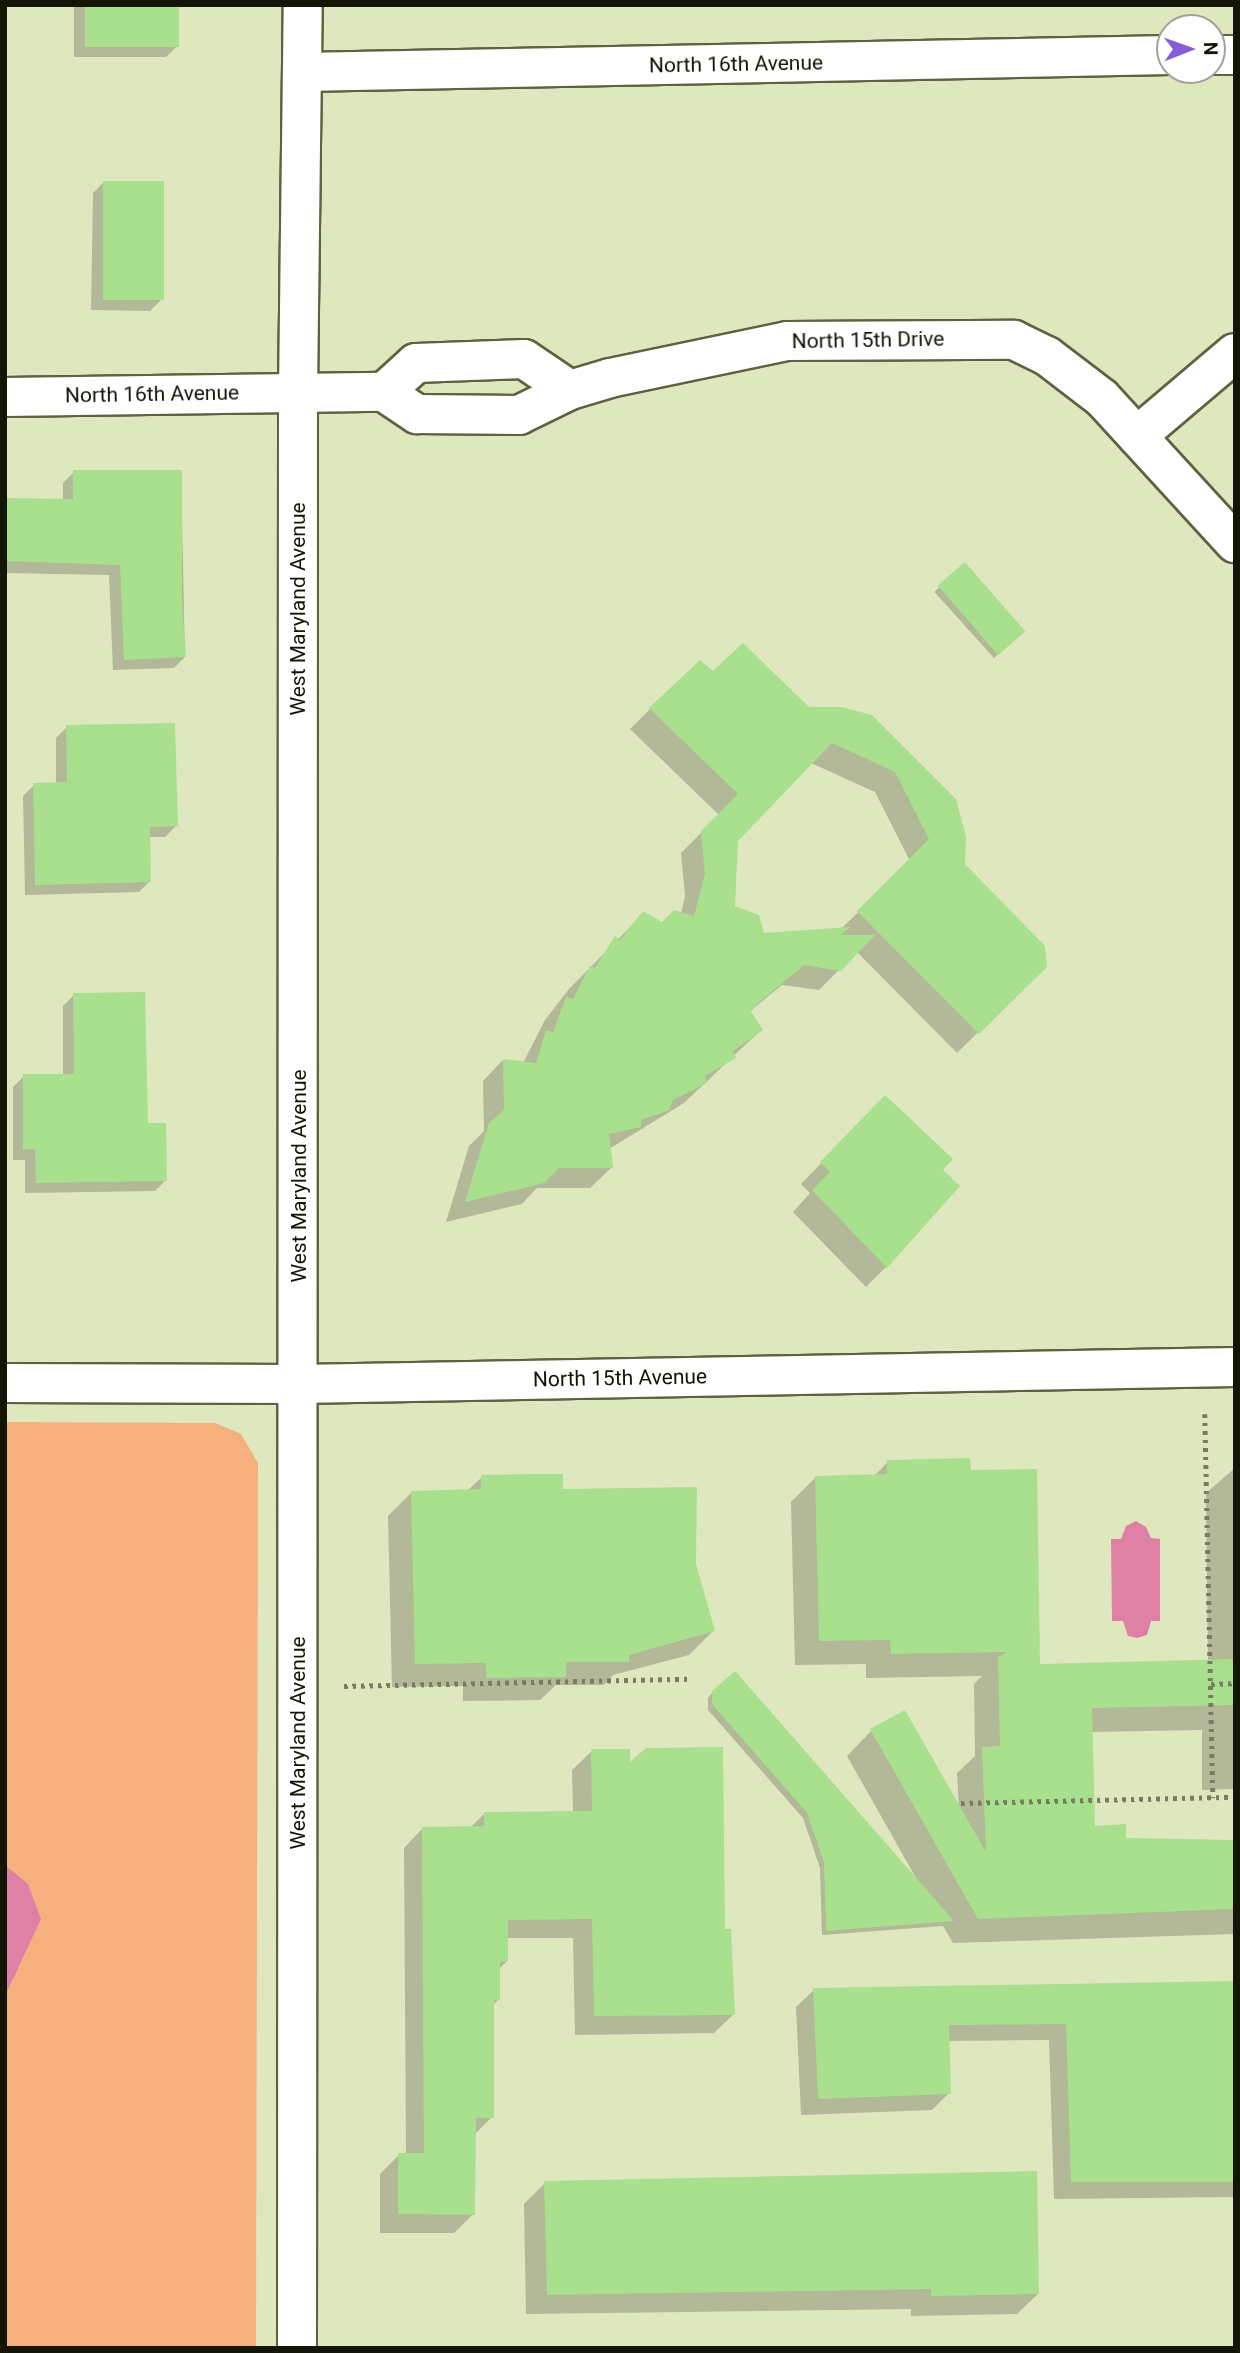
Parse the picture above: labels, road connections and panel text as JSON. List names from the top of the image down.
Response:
{
  "streets": {
    "street": [
      "North 16th Avenue",
      "North 15th Drive",
      "West Maryland Avenue",
      "North 15th Avenue"
    ]
  },
  "crossings": [
    ["North 16th Avenue", "West Maryland Avenue"],
    ["West Maryland Avenue", "North 15th Avenue"]
  ],
  "north": "right"
}
